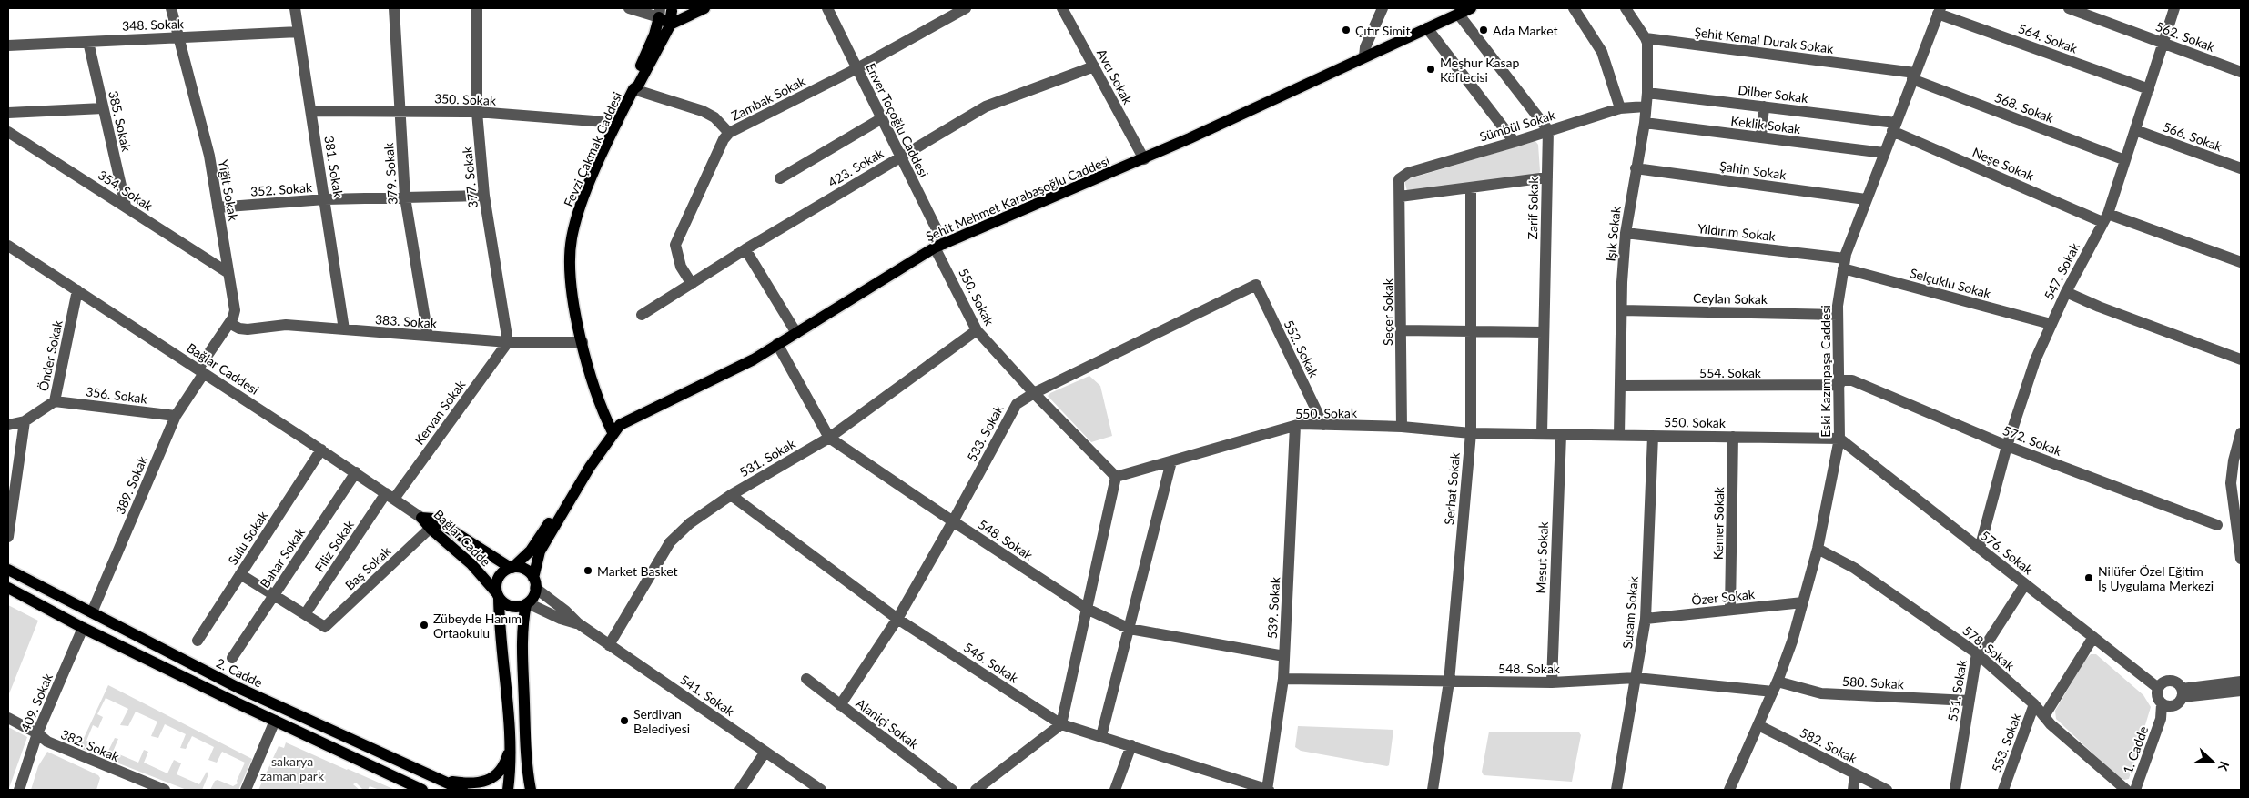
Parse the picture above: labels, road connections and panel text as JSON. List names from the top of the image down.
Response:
{
  "streets": {
    "main road": [
      "Fevzi Çakmak Caddesi",
      "Şehit Mehmet Karabaşoğlu Caddesi",
      "Bağlar Cadde",
      "2. Cadde"
    ],
    "street": [
      "348. Sokak",
      "562. Sokak",
      "564. Sokak",
      "Şehit Kemal Durak Sokak",
      "Avcı Sokak",
      "Dilber Sokak",
      "Zambak Sokak",
      "350. Sokak",
      "568. Sokak",
      "Enver Toçoğlu Caddesi",
      "385. Sokak",
      "Keklik Sokak",
      "Sümbül Sokak",
      "566. Sokak",
      "Neşe Sokak",
      "381. Sokak",
      "423. Sokak",
      "Şahin Sokak",
      "379. Sokak",
      "377. Sokak",
      "352. Sokak",
      "354. Sokak",
      "Yiğit Sokak",
      "Zarif Sokak",
      "Yıldırım Sokak",
      "Işık Sokak",
      "547. Sokak",
      "Selçuklu Sokak",
      "550. Sokak",
      "Ceylan Sokak",
      "Seçer Sokak",
      "383. Sokak",
      "552. Sokak",
      "Önder Sokak",
      "Bağlar Caddesi",
      "Eski Kazımpaşa Caddesi",
      "554. Sokak",
      "356. Sokak",
      "Kervan Sokak",
      "533. Sokak",
      "572. Sokak",
      "531. Sokak",
      "389. Sokak",
      "Serhat Sokak",
      "Kemer Sokak",
      "Sulu Sokak",
      "548. Sokak",
      "Filiz Sokak",
      "576. Sokak",
      "Bahar Sokak",
      "Mesut Sokak",
      "Baş Sokak",
      "Özer Sokak",
      "539. Sokak",
      "Susam Sokak",
      "578. Sokak",
      "546. Sokak",
      "580. Sokak",
      "551. Sokak",
      "541. Sokak",
      "409. Sokak",
      "Alaniçi Sokak",
      "553. Sokak",
      "382. Sokak",
      "582. Sokak",
      "1. Cadde"
    ]
  },
  "crossings": [
    ["348. Sokak", "385. Sokak"],
    ["348. Sokak", "381. Sokak"],
    ["348. Sokak", "Yiğit Sokak"],
    ["562. Sokak", "547. Sokak"],
    ["564. Sokak", "547. Sokak"],
    ["564. Sokak", "Eski Kazımpaşa Caddesi"],
    ["Şehit Kemal Durak Sokak", "568. Sokak"],
    ["Şehit Kemal Durak Sokak", "Işık Sokak"],
    ["Şehit Kemal Durak Sokak", "Eski Kazımpaşa Caddesi"],
    ["Avcı Sokak", "423. Sokak"],
    ["Avcı Sokak", "Şehit Mehmet Karabaşoğlu Caddesi"],
    ["Dilber Sokak", "Neşe Sokak"],
    ["Dilber Sokak", "Işık Sokak"],
    ["Dilber Sokak", "Eski Kazımpaşa Caddesi"],
    ["Zambak Sokak", "Enver Toçoğlu Caddesi"],
    ["Zambak Sokak", "423. Sokak"],
    ["350. Sokak", "Fevzi Çakmak Caddesi"],
    ["350. Sokak", "381. Sokak"],
    ["350. Sokak", "379. Sokak"],
    ["350. Sokak", "377. Sokak"],
    ["568. Sokak", "547. Sokak"],
    ["568. Sokak", "Eski Kazımpaşa Caddesi"],
    ["Enver Toçoğlu Caddesi", "423. Sokak"],
    ["Enver Toçoğlu Caddesi", "Şehit Mehmet Karabaşoğlu Caddesi"],
    ["Enver Toçoğlu Caddesi", "550. Sokak"],
    ["385. Sokak", "354. Sokak"],
    ["Keklik Sokak", "Işık Sokak"],
    ["Keklik Sokak", "Eski Kazımpaşa Caddesi"],
    ["Sümbül Sokak", "Zarif Sokak"],
    ["Sümbül Sokak", "Işık Sokak"],
    ["Sümbül Sokak", "Seçer Sokak"],
    ["566. Sokak", "547. Sokak"],
    ["Fevzi Çakmak Caddesi", "Şehit Mehmet Karabaşoğlu Caddesi"],
    ["Fevzi Çakmak Caddesi", "383. Sokak"],
    ["Neşe Sokak", "547. Sokak"],
    ["Neşe Sokak", "Eski Kazımpaşa Caddesi"],
    ["381. Sokak", "352. Sokak"],
    ["381. Sokak", "383. Sokak"],
    ["Şahin Sokak", "Işık Sokak"],
    ["Şahin Sokak", "Eski Kazımpaşa Caddesi"],
    ["379. Sokak", "352. Sokak"],
    ["379. Sokak", "383. Sokak"],
    ["377. Sokak", "352. Sokak"],
    ["377. Sokak", "383. Sokak"],
    ["377. Sokak", "Kervan Sokak"],
    ["352. Sokak", "Yiğit Sokak"],
    ["354. Sokak", "Yiğit Sokak"],
    ["Yiğit Sokak", "383. Sokak"],
    ["Yiğit Sokak", "Bağlar Caddesi"],
    ["Yiğit Sokak", "389. Sokak"],
    ["Şehit Mehmet Karabaşoğlu Caddesi", "550. Sokak"],
    ["Şehit Mehmet Karabaşoğlu Caddesi", "Bağlar Cadde"],
    ["Şehit Mehmet Karabaşoğlu Caddesi", "548. Sokak"],
    ["Zarif Sokak", "550. Sokak"],
    ["Yıldırım Sokak", "Işık Sokak"],
    ["Yıldırım Sokak", "Selçuklu Sokak"],
    ["Yıldırım Sokak", "Eski Kazımpaşa Caddesi"],
    ["Işık Sokak", "550. Sokak"],
    ["Işık Sokak", "Ceylan Sokak"],
    ["Işık Sokak", "554. Sokak"],
    ["547. Sokak", "Selçuklu Sokak"],
    ["547. Sokak", "572. Sokak"],
    ["547. Sokak", "576. Sokak"],
    ["Selçuklu Sokak", "Eski Kazımpaşa Caddesi"],
    ["550. Sokak", "Seçer Sokak"],
    ["550. Sokak", "552. Sokak"],
    ["550. Sokak", "Eski Kazımpaşa Caddesi"],
    ["550. Sokak", "533. Sokak"],
    ["550. Sokak", "531. Sokak"],
    ["550. Sokak", "Serhat Sokak"],
    ["550. Sokak", "Kemer Sokak"],
    ["550. Sokak", "576. Sokak"],
    ["550. Sokak", "Mesut Sokak"],
    ["550. Sokak", "539. Sokak"],
    ["550. Sokak", "Susam Sokak"],
    ["Ceylan Sokak", "Eski Kazımpaşa Caddesi"],
    ["383. Sokak", "Kervan Sokak"],
    ["552. Sokak", "533. Sokak"],
    ["Önder Sokak", "Bağlar Caddesi"],
    ["Önder Sokak", "356. Sokak"],
    ["Bağlar Caddesi", "Kervan Sokak"],
    ["Bağlar Caddesi", "389. Sokak"],
    ["Bağlar Caddesi", "Sulu Sokak"],
    ["Bağlar Caddesi", "Bağlar Cadde"],
    ["Bağlar Caddesi", "Filiz Sokak"],
    ["Bağlar Caddesi", "Bahar Sokak"],
    ["Eski Kazımpaşa Caddesi", "554. Sokak"],
    ["Eski Kazımpaşa Caddesi", "572. Sokak"],
    ["Eski Kazımpaşa Caddesi", "548. Sokak"],
    ["Eski Kazımpaşa Caddesi", "576. Sokak"],
    ["Eski Kazımpaşa Caddesi", "Özer Sokak"],
    ["Eski Kazımpaşa Caddesi", "578. Sokak"],
    ["Eski Kazımpaşa Caddesi", "580. Sokak"],
    ["Eski Kazımpaşa Caddesi", "582. Sokak"],
    ["554. Sokak", "572. Sokak"],
    ["356. Sokak", "389. Sokak"],
    ["Kervan Sokak", "Filiz Sokak"],
    ["533. Sokak", "548. Sokak"],
    ["533. Sokak", "546. Sokak"],
    ["533. Sokak", "Alaniçi Sokak"],
    ["531. Sokak", "548. Sokak"],
    ["531. Sokak", "546. Sokak"],
    ["531. Sokak", "541. Sokak"],
    ["389. Sokak", "2. Cadde"],
    ["Serhat Sokak", "548. Sokak"],
    ["Kemer Sokak", "Özer Sokak"],
    ["Bağlar Cadde", "Baş Sokak"],
    ["548. Sokak", "Mesut Sokak"],
    ["548. Sokak", "539. Sokak"],
    ["548. Sokak", "Susam Sokak"],
    ["548. Sokak", "580. Sokak"],
    ["Filiz Sokak", "Baş Sokak"],
    ["576. Sokak", "551. Sokak"],
    ["576. Sokak", "1. Cadde"],
    ["Özer Sokak", "Susam Sokak"],
    ["539. Sokak", "546. Sokak"],
    ["578. Sokak", "551. Sokak"],
    ["578. Sokak", "553. Sokak"],
    ["580. Sokak", "551. Sokak"],
    ["409. Sokak", "382. Sokak"]
  ],
  "parks": ["sakarya zaman park"],
  "places": [
    "Çıtır Simit",
    "Ada Market",
    "Meşhur Kasap Köftecisi",
    "Market Basket",
    "Nilüfer Özel Eğitim İş Uygulama Merkezi",
    "Zübeyde Hanım Ortaokulu",
    "Serdivan Belediyesi"
  ],
  "north": "right"
}
